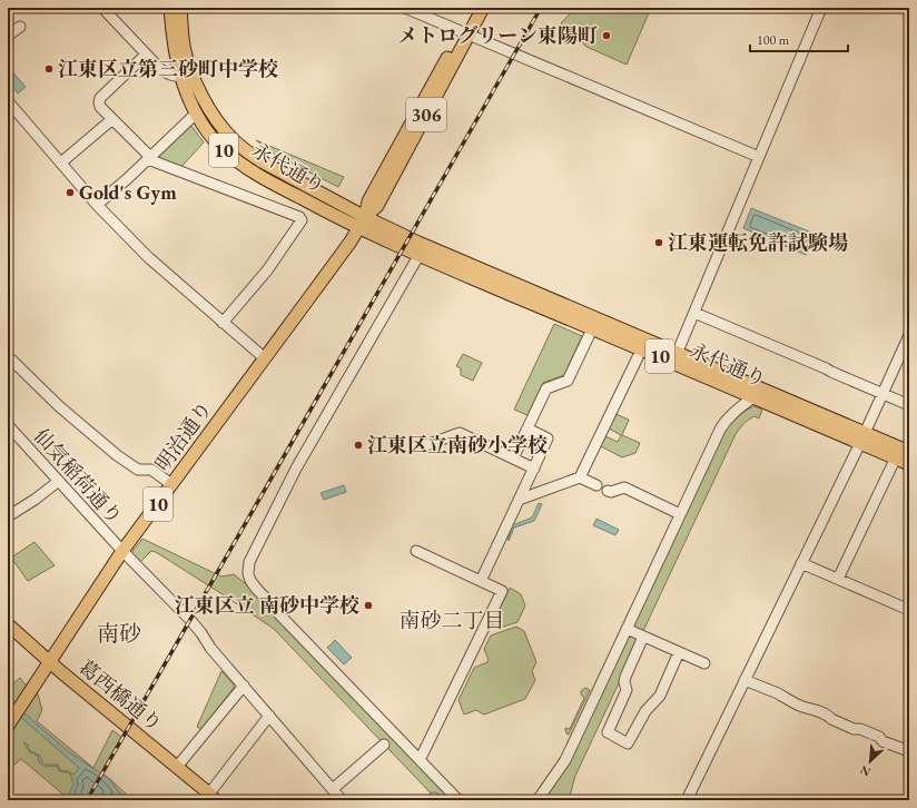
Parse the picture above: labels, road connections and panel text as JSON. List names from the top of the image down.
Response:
{
  "streets": {
    "main road": [
      "306",
      "10",
      "永代通り",
      "明治通り",
      "葛西橋通り"
    ],
    "street": ["仙気稲荷通り"]
  },
  "crossings": [
    ["永代通り", "明治通り"],
    ["明治通り", "仙気稲荷通り"],
    ["明治通り", "葛西橋通り"]
  ],
  "districts": ["南砂二丁目", "南砂"],
  "places": [
    "メトログリーン東陽町",
    "江東区立第三砂町中学校",
    "Gold's Gym",
    "江東運転免許試験場",
    "江東区立南砂小学校",
    "江東区立 南砂中学校"
  ],
  "scale_bar": "100 m",
  "north": "bottom left"
}
